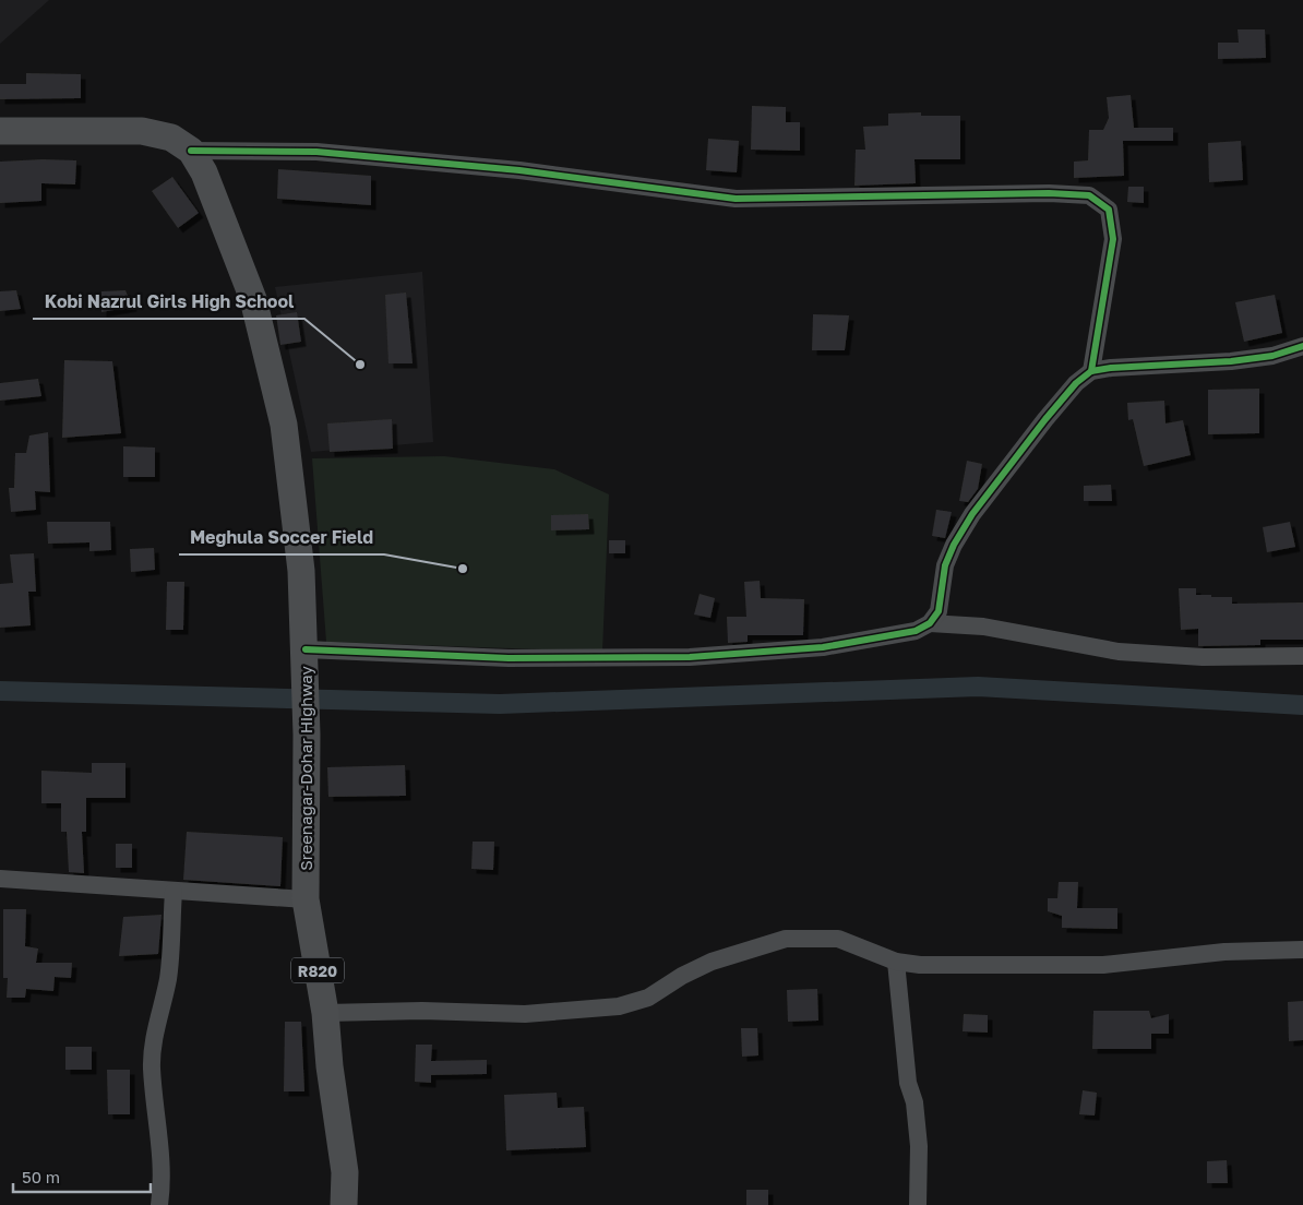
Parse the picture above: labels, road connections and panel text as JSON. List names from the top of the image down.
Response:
{
  "streets": {
    "main road": ["Sreenagar-Dohar Highway", "R820"]
  },
  "places": ["Kobi Nazrul Girls High School", "Meghula Soccer Field"],
  "scale_bar": "50 m"
}
